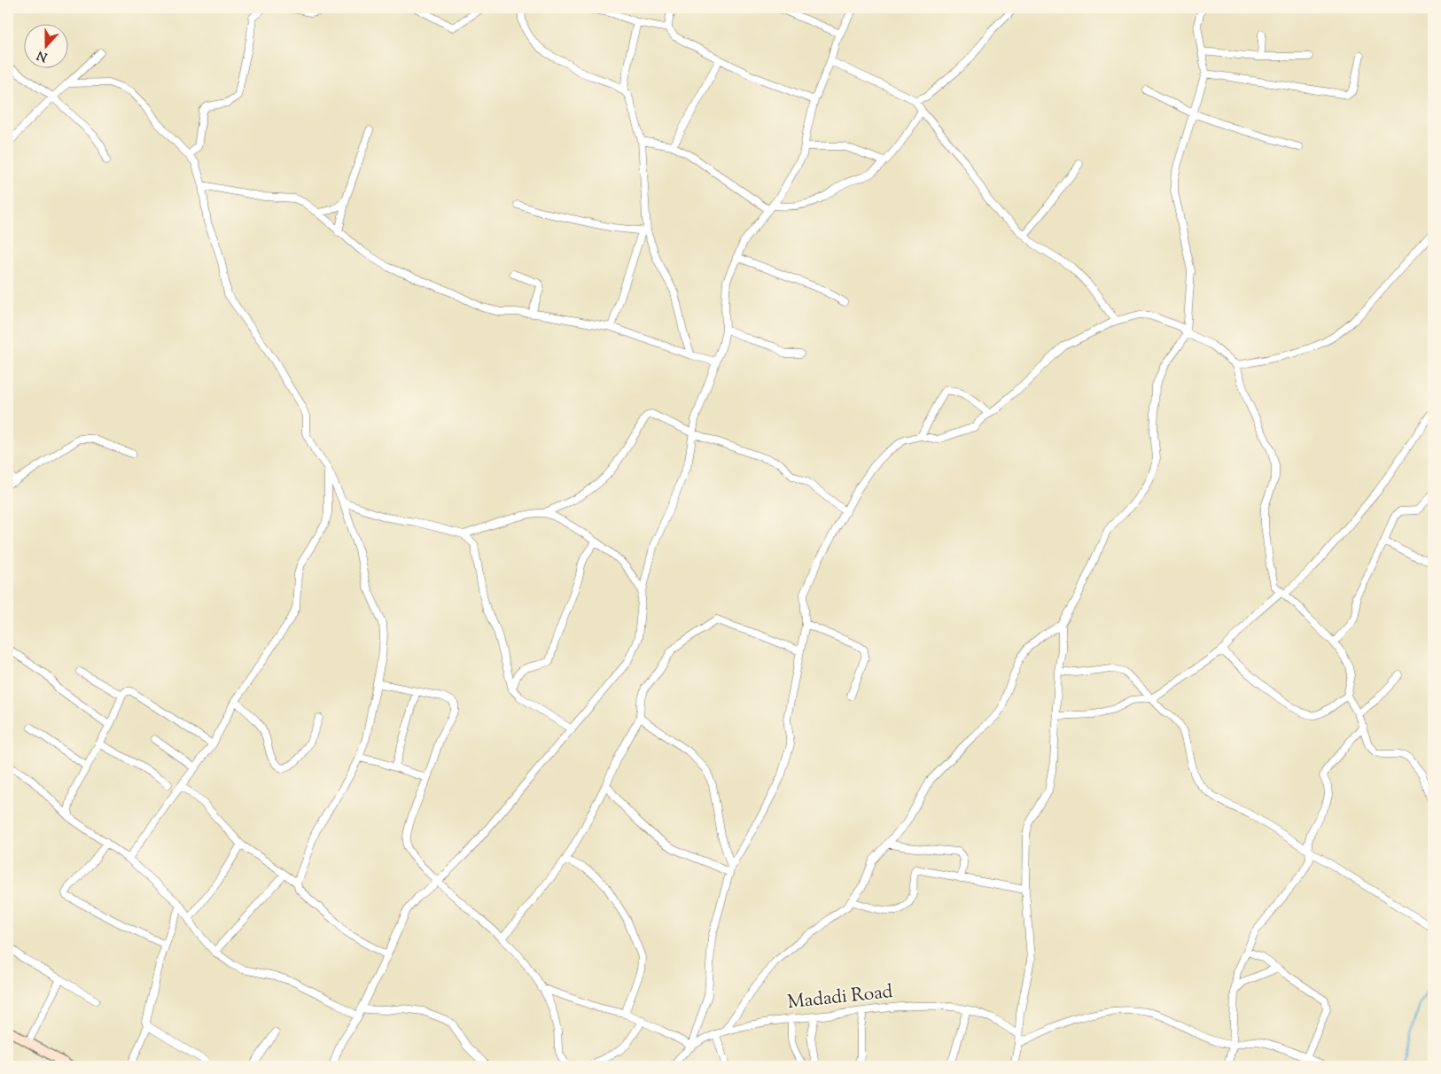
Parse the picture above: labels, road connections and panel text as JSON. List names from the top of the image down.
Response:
{
  "streets": {
    "street": ["Madadi Road"]
  },
  "north": "bottom"
}
